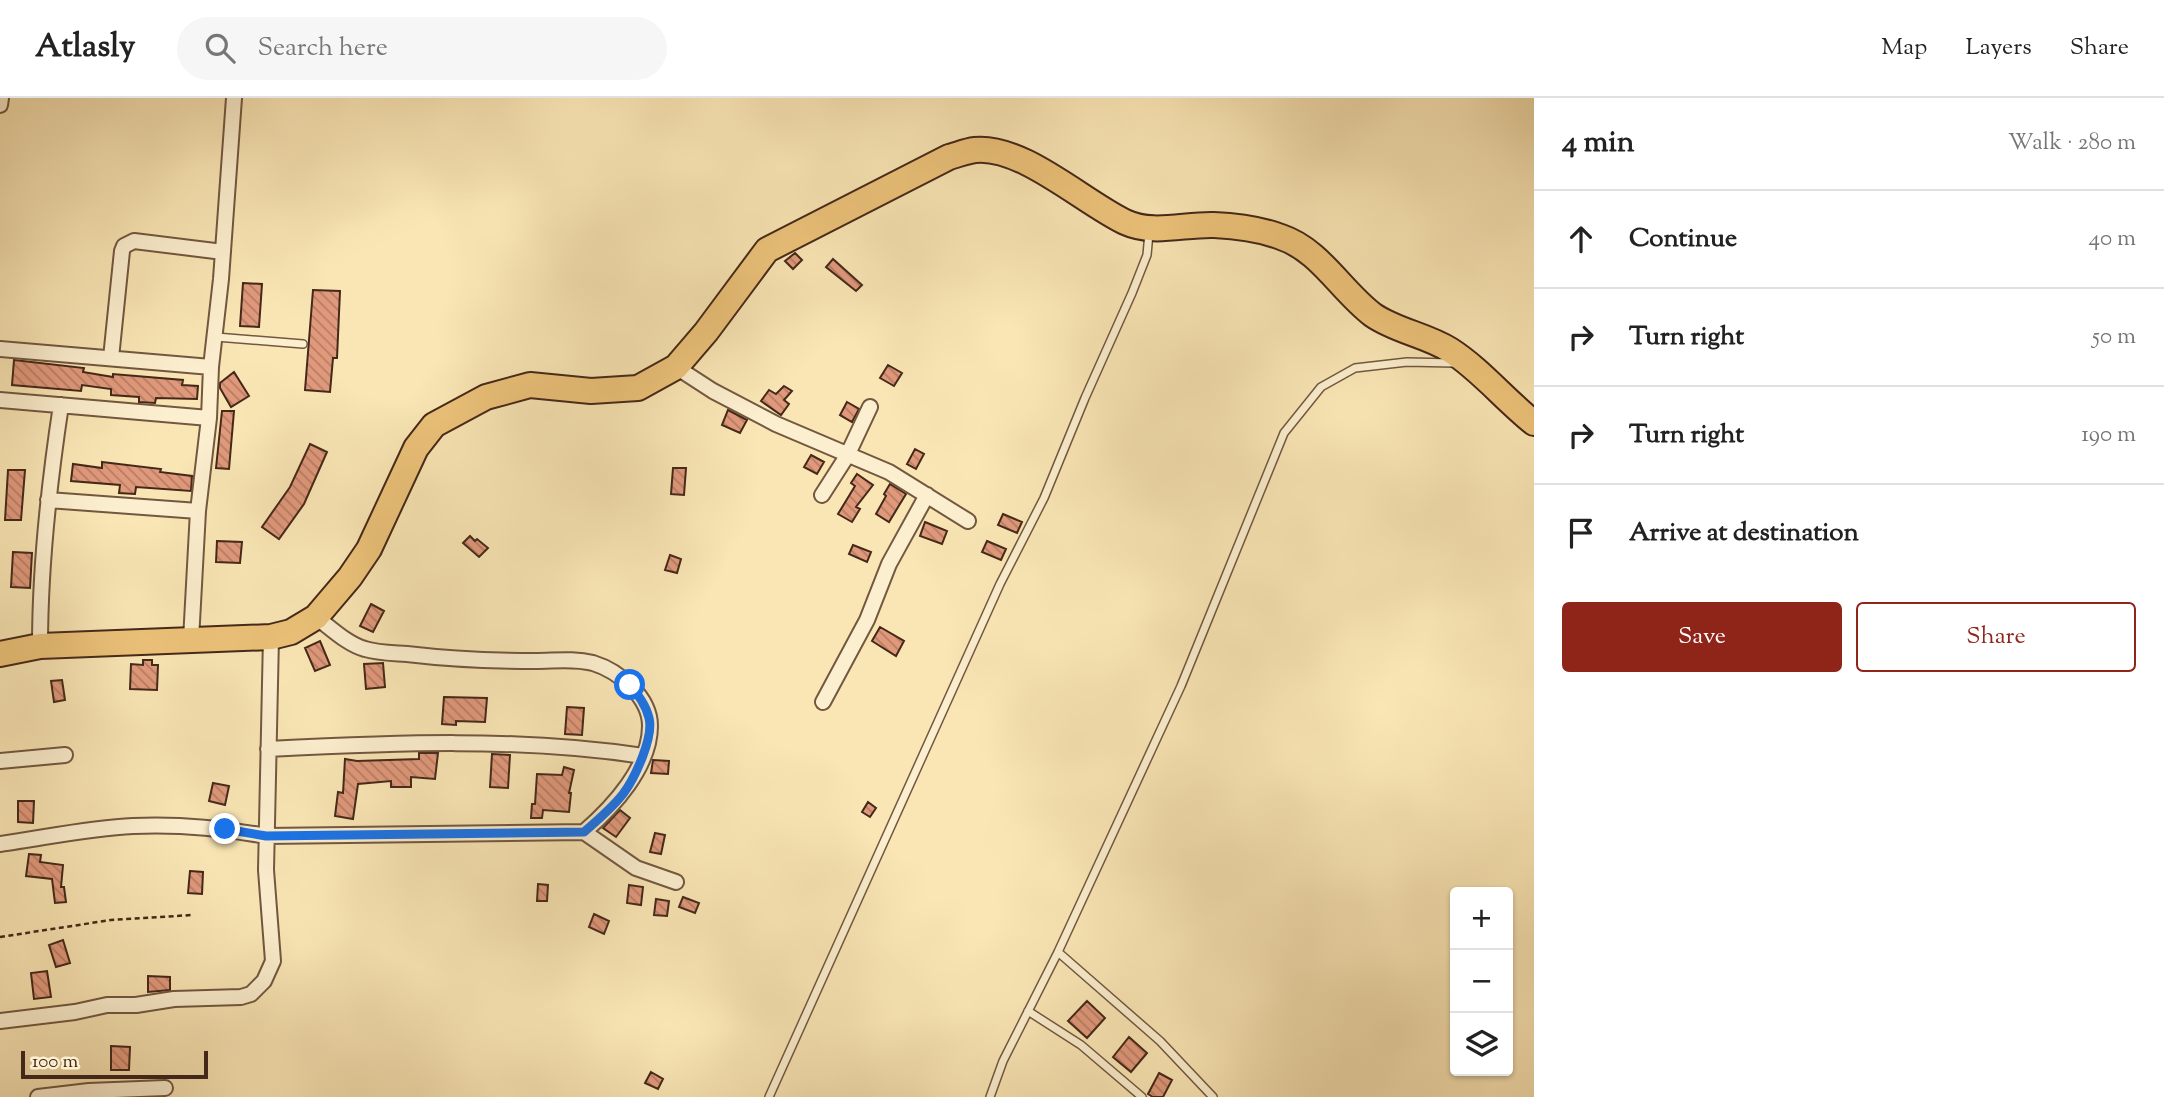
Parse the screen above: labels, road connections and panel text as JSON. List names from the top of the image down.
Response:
{
  "scale_bar": "100 m",
  "page": {
    "header": "Atlasly",
    "search": "Search here",
    "nav": ["Map", "Layers", "Share"],
    "heading": ["4 min", "Walk · 280 m"],
    "list": [
      ["Continue", "40 m"],
      ["Turn right", "50 m"],
      ["Turn right", "190 m"],
      "Arrive at destination"
    ],
    "buttons": ["Save", "Share"],
    "map_buttons": ["+", "−"],
    "scale": "100 m"
  }
}
